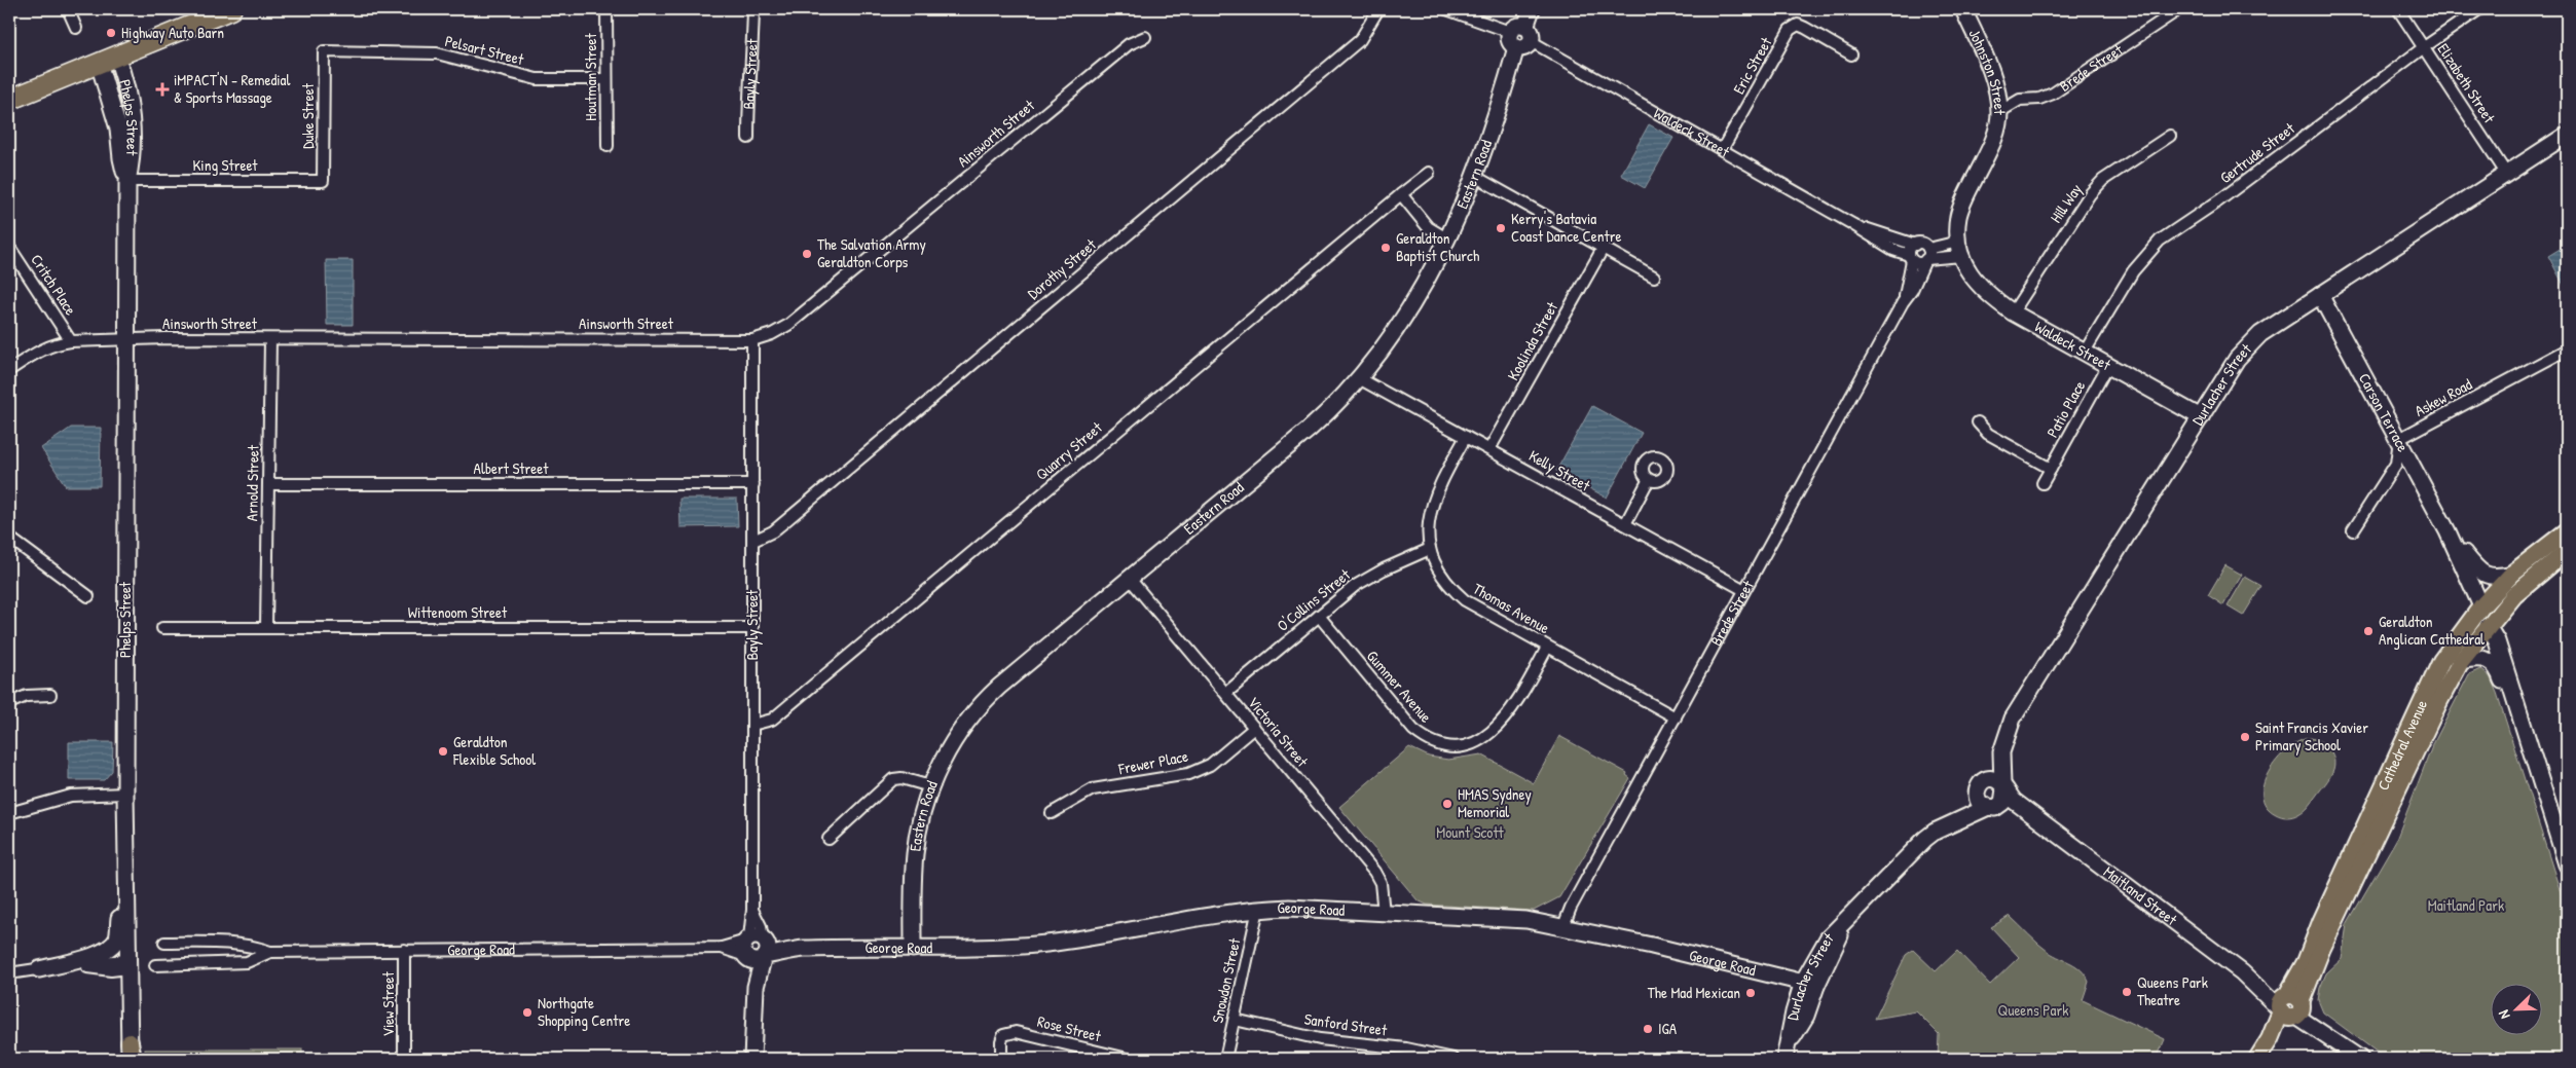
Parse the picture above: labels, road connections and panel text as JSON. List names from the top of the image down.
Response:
{
  "streets": {
    "main road": [
      "Bayly Street",
      "Johnston Street",
      "Phelps Street",
      "Waldeck Street",
      "Eastern Road",
      "Durlacher Street",
      "Carson Terrace",
      "Cathedral Avenue",
      "Maitland Street",
      "George Road"
    ],
    "street": [
      "Pelsart Street",
      "Eric Street",
      "Brede Street",
      "Houtman Street",
      "Elizabeth Street",
      "Duke Street",
      "Ainsworth Street",
      "Gertrude Street",
      "King Street",
      "Hill Way",
      "Dorothy Street",
      "Critch Place",
      "Koolinda Street",
      "Askew Road",
      "Patio Place",
      "Quarry Street",
      "Albert Street",
      "Kelly Street",
      "Arnold Street",
      "O'Collins Street",
      "Thomas Avenue",
      "Wittenoom Street",
      "Gummer Avenue",
      "Victoria Street",
      "Frewer Place",
      "Snowdon Street",
      "View Street",
      "Sanford Street",
      "Rose Street"
    ]
  },
  "crossings": [
    ["Pelsart Street", "Houtman Street"],
    ["Pelsart Street", "Duke Street"],
    ["Eric Street", "Waldeck Street"],
    ["Brede Street", "Johnston Street"],
    ["Brede Street", "Waldeck Street"],
    ["Brede Street", "Kelly Street"],
    ["Brede Street", "Thomas Avenue"],
    ["Brede Street", "George Road"],
    ["Bayly Street", "Ainsworth Street"],
    ["Bayly Street", "Dorothy Street"],
    ["Bayly Street", "Quarry Street"],
    ["Bayly Street", "Albert Street"],
    ["Bayly Street", "Wittenoom Street"],
    ["Bayly Street", "George Road"],
    ["Johnston Street", "Waldeck Street"],
    ["Elizabeth Street", "Gertrude Street"],
    ["Elizabeth Street", "Durlacher Street"],
    ["Duke Street", "King Street"],
    ["Phelps Street", "Ainsworth Street"],
    ["Phelps Street", "King Street"],
    ["Waldeck Street", "Gertrude Street"],
    ["Waldeck Street", "Eastern Road"],
    ["Waldeck Street", "Hill Way"],
    ["Waldeck Street", "Durlacher Street"],
    ["Waldeck Street", "Patio Place"],
    ["Ainsworth Street", "Critch Place"],
    ["Ainsworth Street", "Arnold Street"],
    ["Eastern Road", "Kelly Street"],
    ["Eastern Road", "Victoria Street"],
    ["Eastern Road", "George Road"],
    ["Koolinda Street", "Kelly Street"],
    ["Durlacher Street", "Carson Terrace"],
    ["Durlacher Street", "Maitland Street"],
    ["Durlacher Street", "George Road"],
    ["Askew Road", "Carson Terrace"],
    ["Carson Terrace", "Cathedral Avenue"],
    ["Albert Street", "Arnold Street"],
    ["Kelly Street", "Thomas Avenue"],
    ["Arnold Street", "Wittenoom Street"],
    ["O'Collins Street", "Thomas Avenue"],
    ["O'Collins Street", "Gummer Avenue"],
    ["O'Collins Street", "Victoria Street"],
    ["Thomas Avenue", "Gummer Avenue"],
    ["Victoria Street", "Frewer Place"],
    ["Victoria Street", "George Road"],
    ["Cathedral Avenue", "Maitland Street"],
    ["George Road", "Snowdon Street"],
    ["George Road", "View Street"],
    ["Snowdon Street", "Sanford Street"]
  ],
  "parks": ["Mount Scott", "Maitland Park", "Queens Park"],
  "places": {
    "other": [
      "Highway Auto Barn",
      "Kerry's Batavia Coast Dance Centre",
      "Geraldton Baptist Church",
      "The Salvation Army Geraldton Corps",
      "Geraldton Anglican Cathedral",
      "Saint Francis Xavier Primary School",
      "Geraldton Flexible School",
      "HMAS Sydney Memorial",
      "Queens Park Theatre",
      "The Mad Mexican",
      "Northgate Shopping Centre",
      "IGA"
    ],
    "health": ["iMPACT'N - Remedial & Sports Massage"]
  },
  "north": "bottom left"
}
